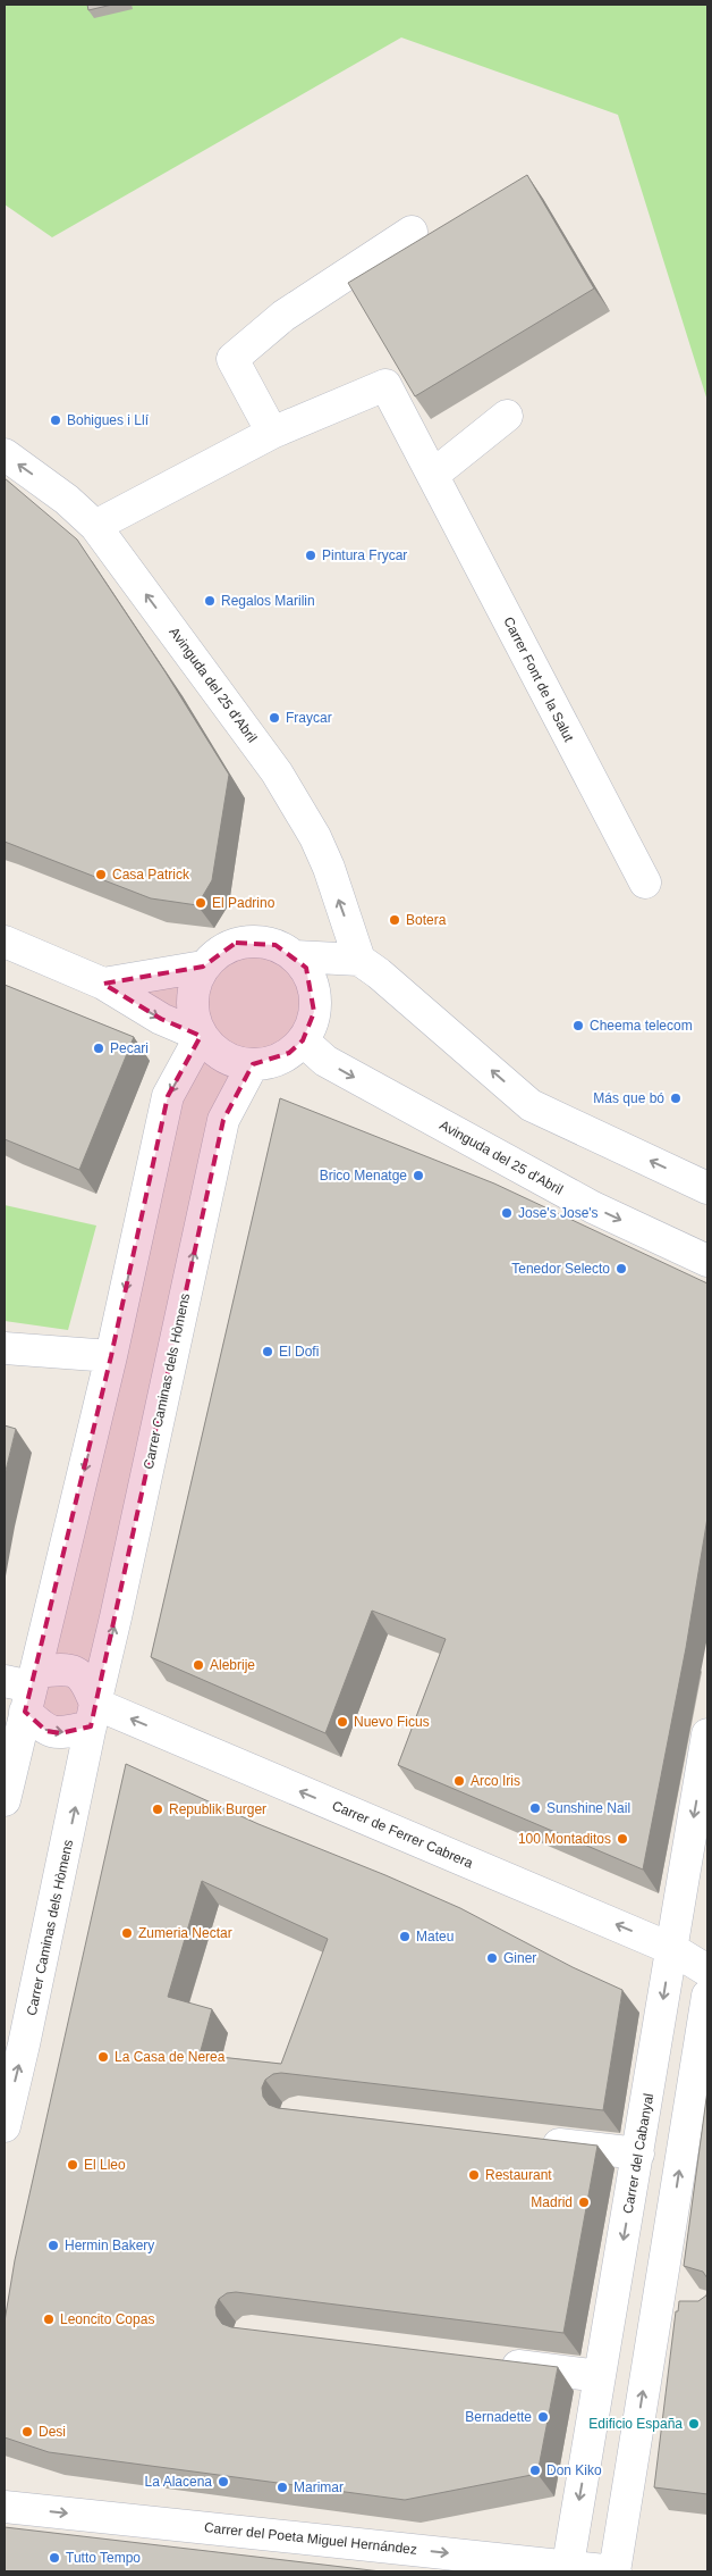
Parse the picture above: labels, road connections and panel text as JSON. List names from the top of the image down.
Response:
{
  "streets": {
    "street": [
      "Carrer Font de la Salut",
      "Avinguda del 25 d'Abril",
      "Carrer Caminas dels Hòmens",
      "Carrer de Ferrer Cabrera",
      "Carrer del Cabanyal",
      "Carrer del Poeta Miguel Hernández"
    ]
  },
  "crossings": [
    ["Carrer Font de la Salut", "Avinguda del 25 d'Abril"],
    ["Avinguda del 25 d'Abril", "Carrer Caminas dels Hòmens"],
    ["Carrer Caminas dels Hòmens", "Carrer de Ferrer Cabrera"],
    ["Carrer de Ferrer Cabrera", "Carrer del Cabanyal"],
    ["Carrer del Cabanyal", "Carrer del Poeta Miguel Hernández"]
  ],
  "one_way": ["Carrer de Ferrer Cabrera", "Carrer del Poeta Miguel Hernández"],
  "places": [
    "Bohigues i Llí",
    "Pintura Frycar",
    "Regalos Marilin",
    "Fraycar",
    "Casa Patrick",
    "El Padrino",
    "Botera",
    "Cheema telecom",
    "Pecari",
    "Más que bó",
    "Brico Menatge",
    "Jose's Jose's",
    "Tenedor Selecto",
    "El Dofi",
    "Alebrije",
    "Nuevo Ficus",
    "Arco Iris",
    "Sunshine Nail",
    "Republik Burger",
    "100 Montaditos",
    "Zumeria Nectar",
    "Mateu",
    "Giner",
    "La Casa de Nerea",
    "El Lleo",
    "Restaurant",
    "Madrid",
    "Hermin Bakery",
    "Leoncito Copas",
    "Bernadette",
    "Edificio España",
    "Desi",
    "Don Kiko",
    "La Alacena",
    "Marimar",
    "Tutto Tempo"
  ]
}
